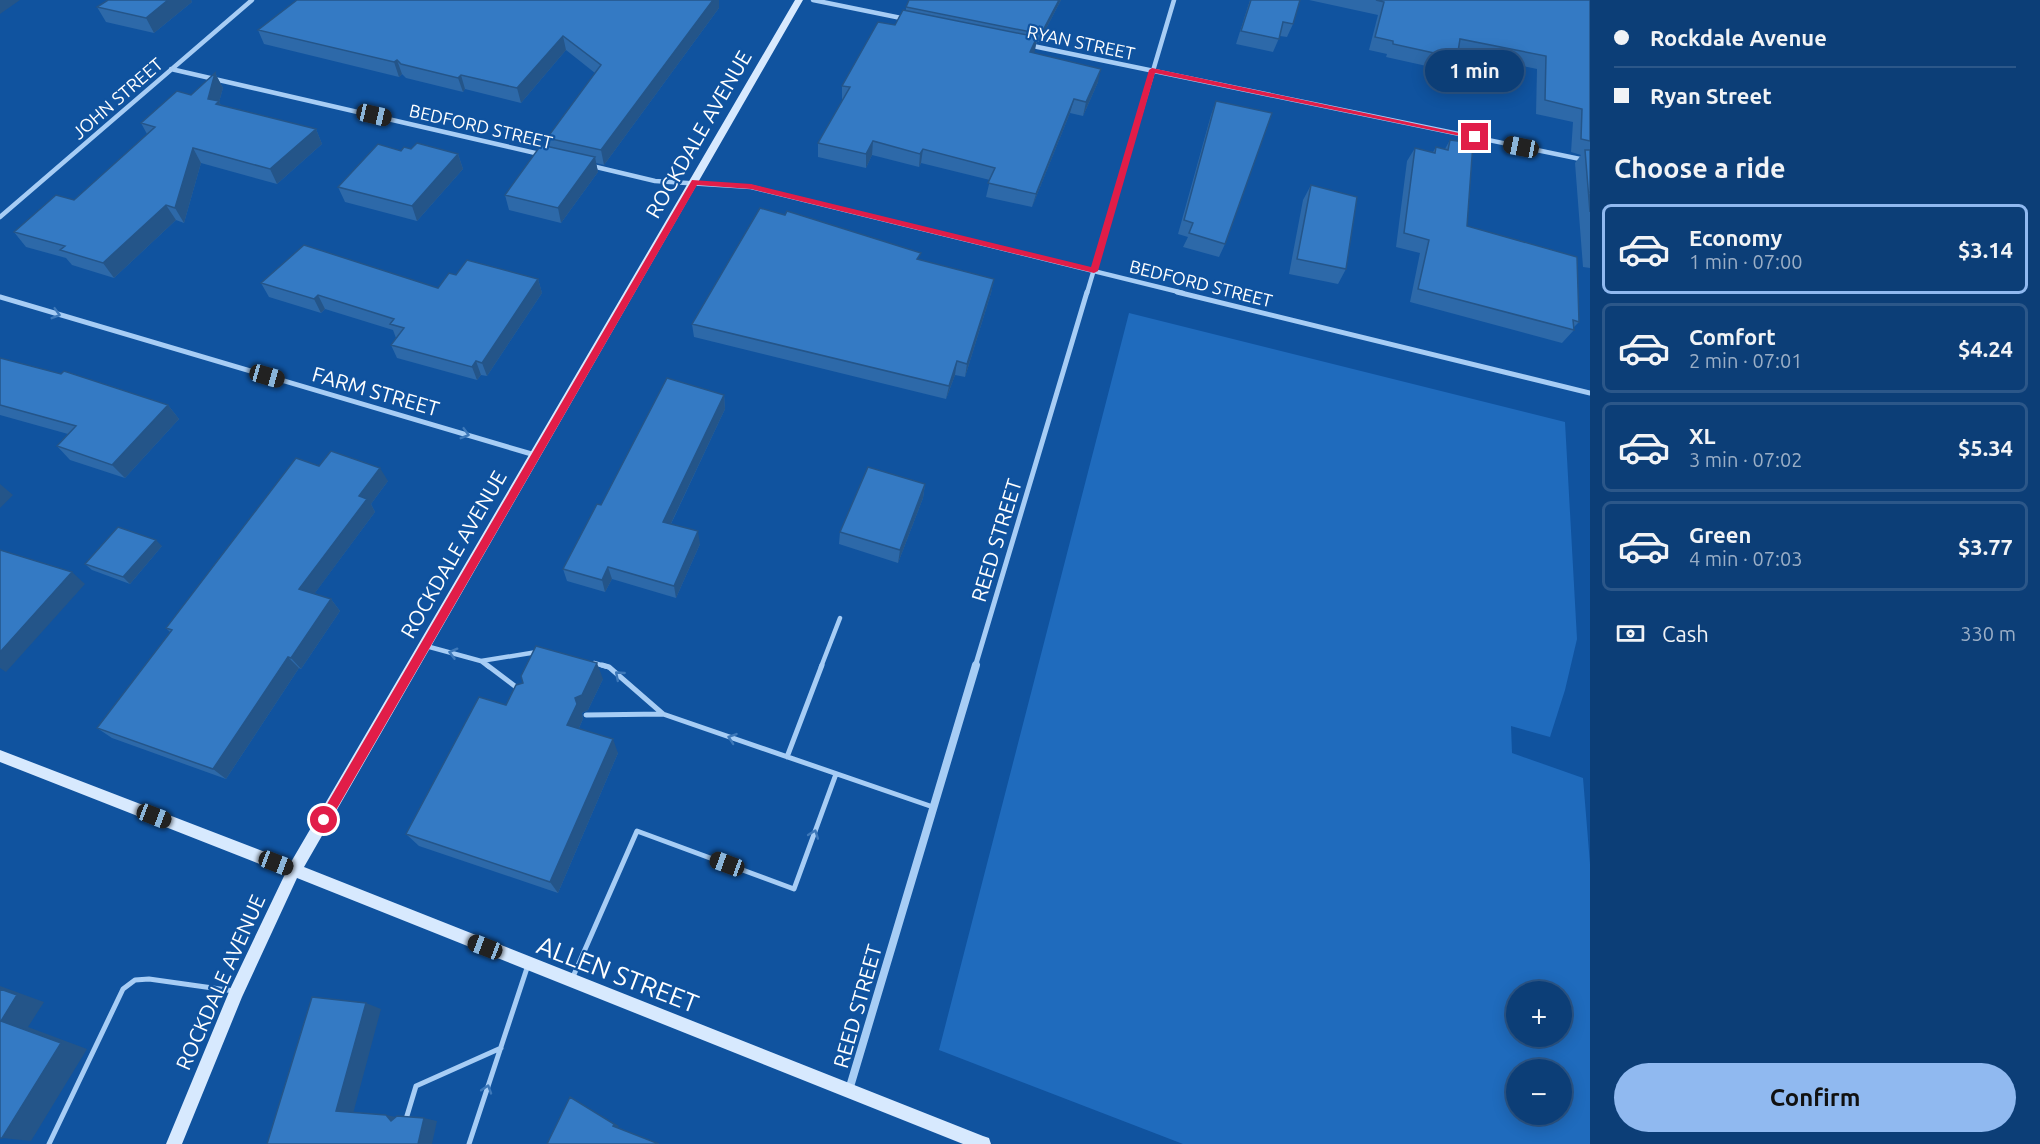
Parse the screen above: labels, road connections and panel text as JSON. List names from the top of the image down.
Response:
{
  "streets": {
    "main road": ["ROCKDALE AVENUE", "ALLEN STREET"],
    "street": [
      "RYAN STREET",
      "JOHN STREET",
      "BEDFORD STREET",
      "FARM STREET",
      "REED STREET"
    ]
  },
  "crossings": [
    ["RYAN STREET", "REED STREET"],
    ["JOHN STREET", "BEDFORD STREET"],
    ["BEDFORD STREET", "ROCKDALE AVENUE"],
    ["BEDFORD STREET", "REED STREET"],
    ["ROCKDALE AVENUE", "FARM STREET"],
    ["ROCKDALE AVENUE", "ALLEN STREET"],
    ["REED STREET", "ALLEN STREET"]
  ],
  "one_way": ["FARM STREET"],
  "page": {
    "banner": ["Rockdale Avenue", "Ryan Street"],
    "bubble": "1 min",
    "heading": "Choose a ride",
    "list": [
      {
        "name": "Economy",
        "note": "1 min · 07:00",
        "value": "$3.14"
      },
      {
        "name": "Comfort",
        "note": "2 min · 07:01",
        "value": "$4.24"
      },
      {
        "name": "XL",
        "note": "3 min · 07:02",
        "value": "$5.34"
      },
      {
        "name": "Green",
        "note": "4 min · 07:03",
        "value": "$3.77"
      }
    ],
    "pay": ["Cash", "330 m"],
    "map_buttons": ["+", "−"],
    "buttons": "Confirm"
  }
}
